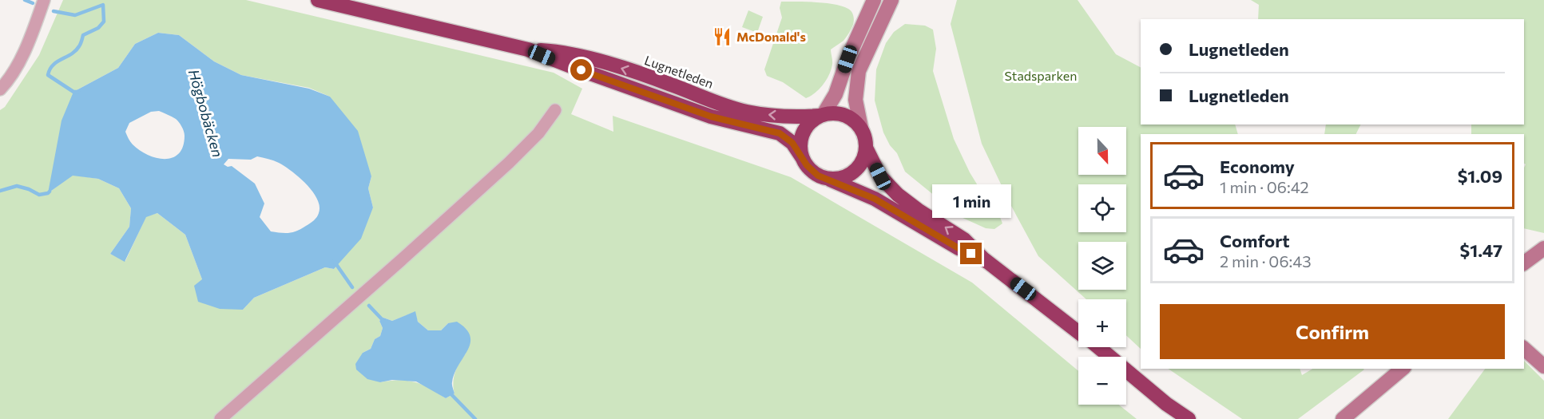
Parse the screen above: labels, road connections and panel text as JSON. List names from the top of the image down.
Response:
{
  "streets": {
    "highway": ["Lugnetleden"]
  },
  "water": ["Högbobäcken"],
  "parks": ["Stadsparken"],
  "places": {
    "restaurant": ["McDonald's"]
  },
  "north": "bottom",
  "page": {
    "banner": ["Lugnetleden", "Lugnetleden"],
    "map_buttons": ["+", "−"],
    "list": [
      {
        "name": "Economy",
        "note": "1 min · 06:42",
        "value": "$1.09"
      },
      {
        "name": "Comfort",
        "note": "2 min · 06:43",
        "value": "$1.47"
      }
    ],
    "bubble": "1 min",
    "buttons": "Confirm"
  }
}
